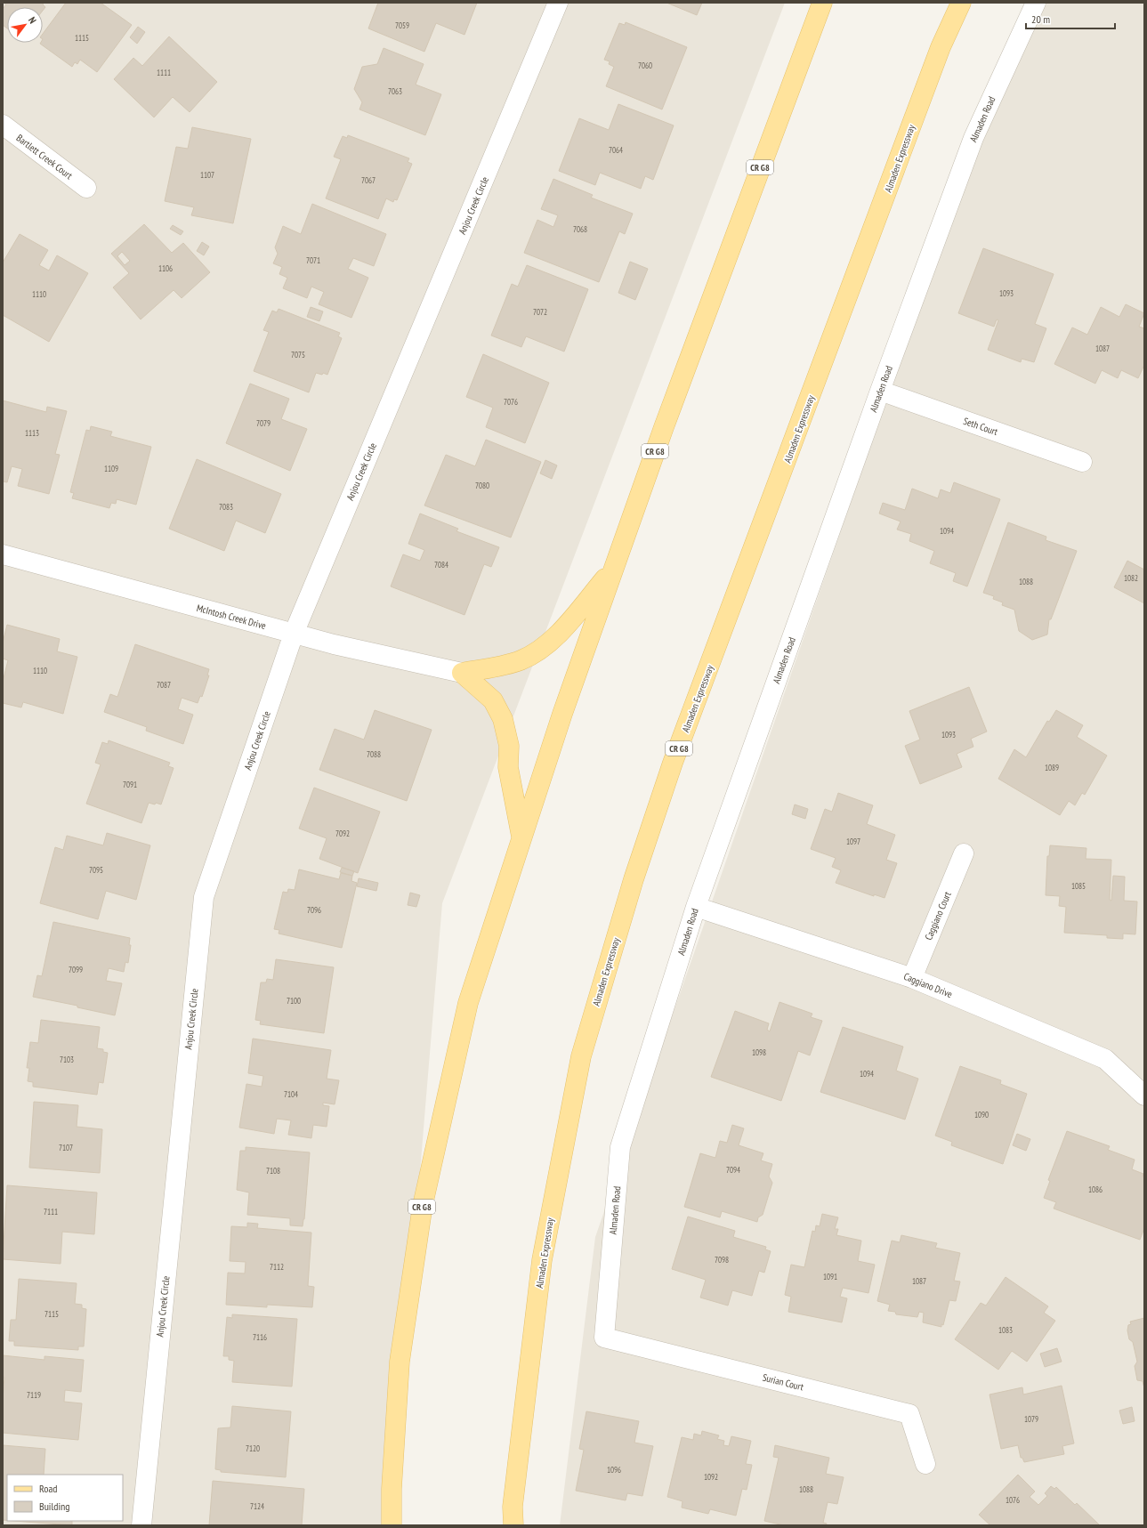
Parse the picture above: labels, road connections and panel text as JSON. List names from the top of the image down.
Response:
{
  "streets": {
    "main road": ["Almaden Expressway", "CR G8"],
    "street": [
      "Almaden Road",
      "Bartlett Creek Court",
      "Anjou Creek Circle",
      "Seth Court",
      "McIntosh Creek Drive",
      "Caggiano Court",
      "Caggiano Drive",
      "Surian Court"
    ]
  },
  "crossings": [
    ["Almaden Road", "Seth Court"],
    ["Almaden Road", "Caggiano Drive"],
    ["Almaden Road", "Surian Court"],
    ["Anjou Creek Circle", "McIntosh Creek Drive"],
    ["Caggiano Court", "Caggiano Drive"]
  ],
  "house_numbers": [
    "7059",
    "1115",
    "7060",
    "1111",
    "7063",
    "7064",
    "1107",
    "7067",
    "7068",
    "7071",
    "1106",
    "1093",
    "1110",
    "7072",
    "1087",
    "7075",
    "7076",
    "7079",
    "1113",
    "1109",
    "7080",
    "7083",
    "1094",
    "7084",
    "1082",
    "1088",
    "1110",
    "7087",
    "1093",
    "7088",
    "1089",
    "7091",
    "7092",
    "1097",
    "7095",
    "1085",
    "7096",
    "7099",
    "7100",
    "1098",
    "7103",
    "1094",
    "7104",
    "1090",
    "7107",
    "7094",
    "7108",
    "1086",
    "7111",
    "7098",
    "7112",
    "1091",
    "1087",
    "7115",
    "1083",
    "7116",
    "7119",
    "1079",
    "7120",
    "1096",
    "1092",
    "1088",
    "1076",
    "7124"
  ],
  "legend": ["Road", "Building"],
  "scale_bar": "20 m",
  "north": "top right"
}
